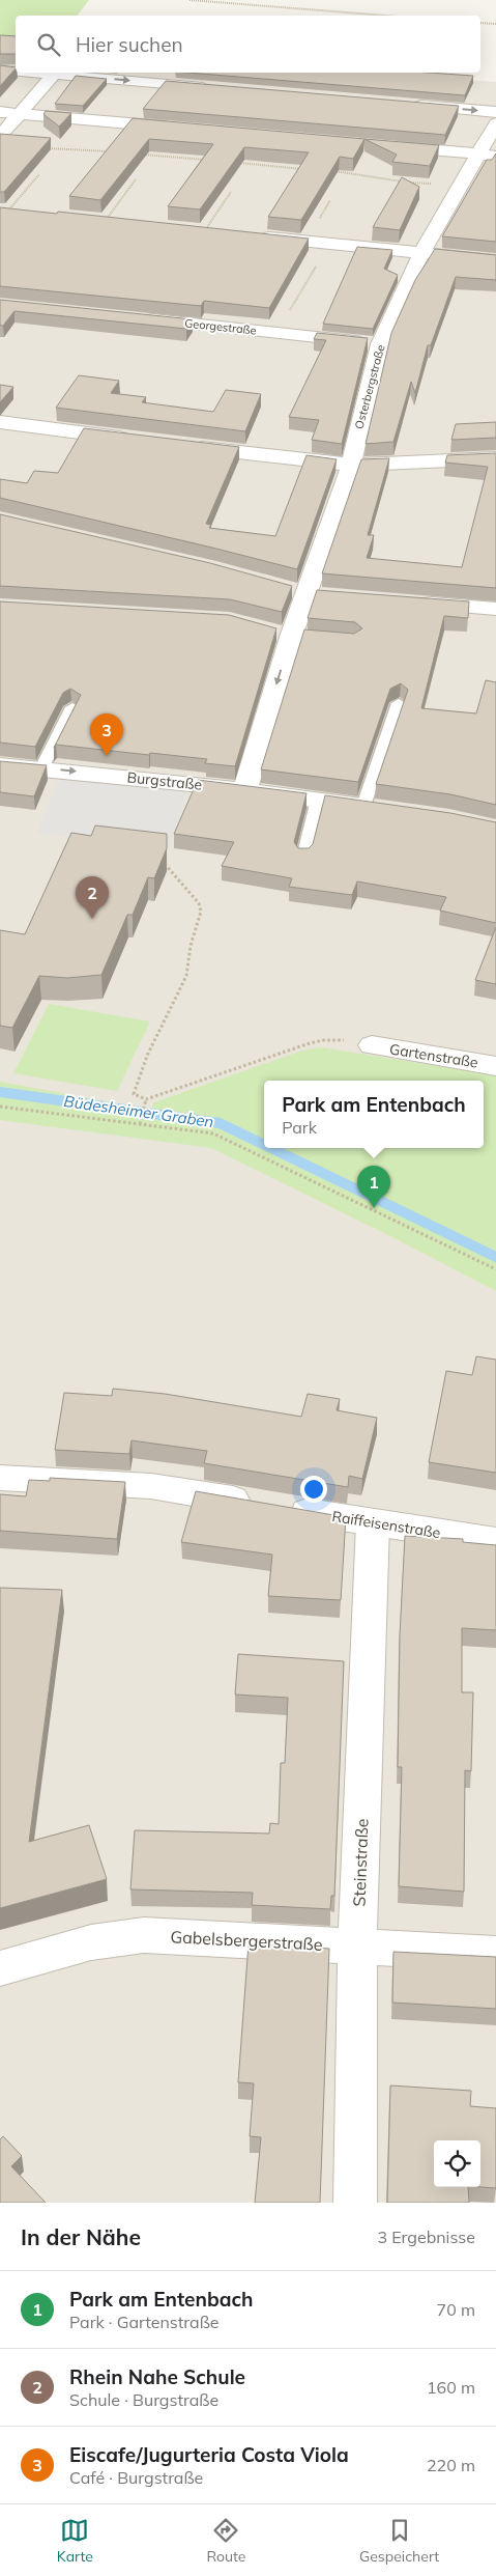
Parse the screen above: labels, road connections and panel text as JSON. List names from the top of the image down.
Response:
{
  "streets": {
    "street": [
      "Georgestraße",
      "Osterbergstraße",
      "Burgstraße",
      "Gartenstraße",
      "Raiffeisenstraße",
      "Steinstraße",
      "Gabelsbergerstraße"
    ]
  },
  "crossings": [
    ["Georgestraße", "Osterbergstraße"],
    ["Osterbergstraße", "Burgstraße"],
    ["Raiffeisenstraße", "Steinstraße"],
    ["Steinstraße", "Gabelsbergerstraße"]
  ],
  "one_way": ["Osterbergstraße", "Burgstraße"],
  "water": ["Büdesheimer Graben"],
  "page": {
    "search": "Hier suchen",
    "pins": ["3", "2", "1"],
    "popup": ["Park am Entenbach", "Park"],
    "heading": ["In der Nähe", "3 Ergebnisse"],
    "list": [
      {
        "mark": "1",
        "name": "Park am Entenbach",
        "note": "Park · Gartenstraße",
        "value": "70 m"
      },
      {
        "mark": "2",
        "name": "Rhein Nahe Schule",
        "note": "Schule · Burgstraße",
        "value": "160 m"
      },
      {
        "mark": "3",
        "name": "Eiscafe/Jugurteria Costa Viola",
        "note": "Café · Burgstraße",
        "value": "220 m"
      }
    ],
    "nav": ["Karte", "Route", "Gespeichert"]
  }
}
